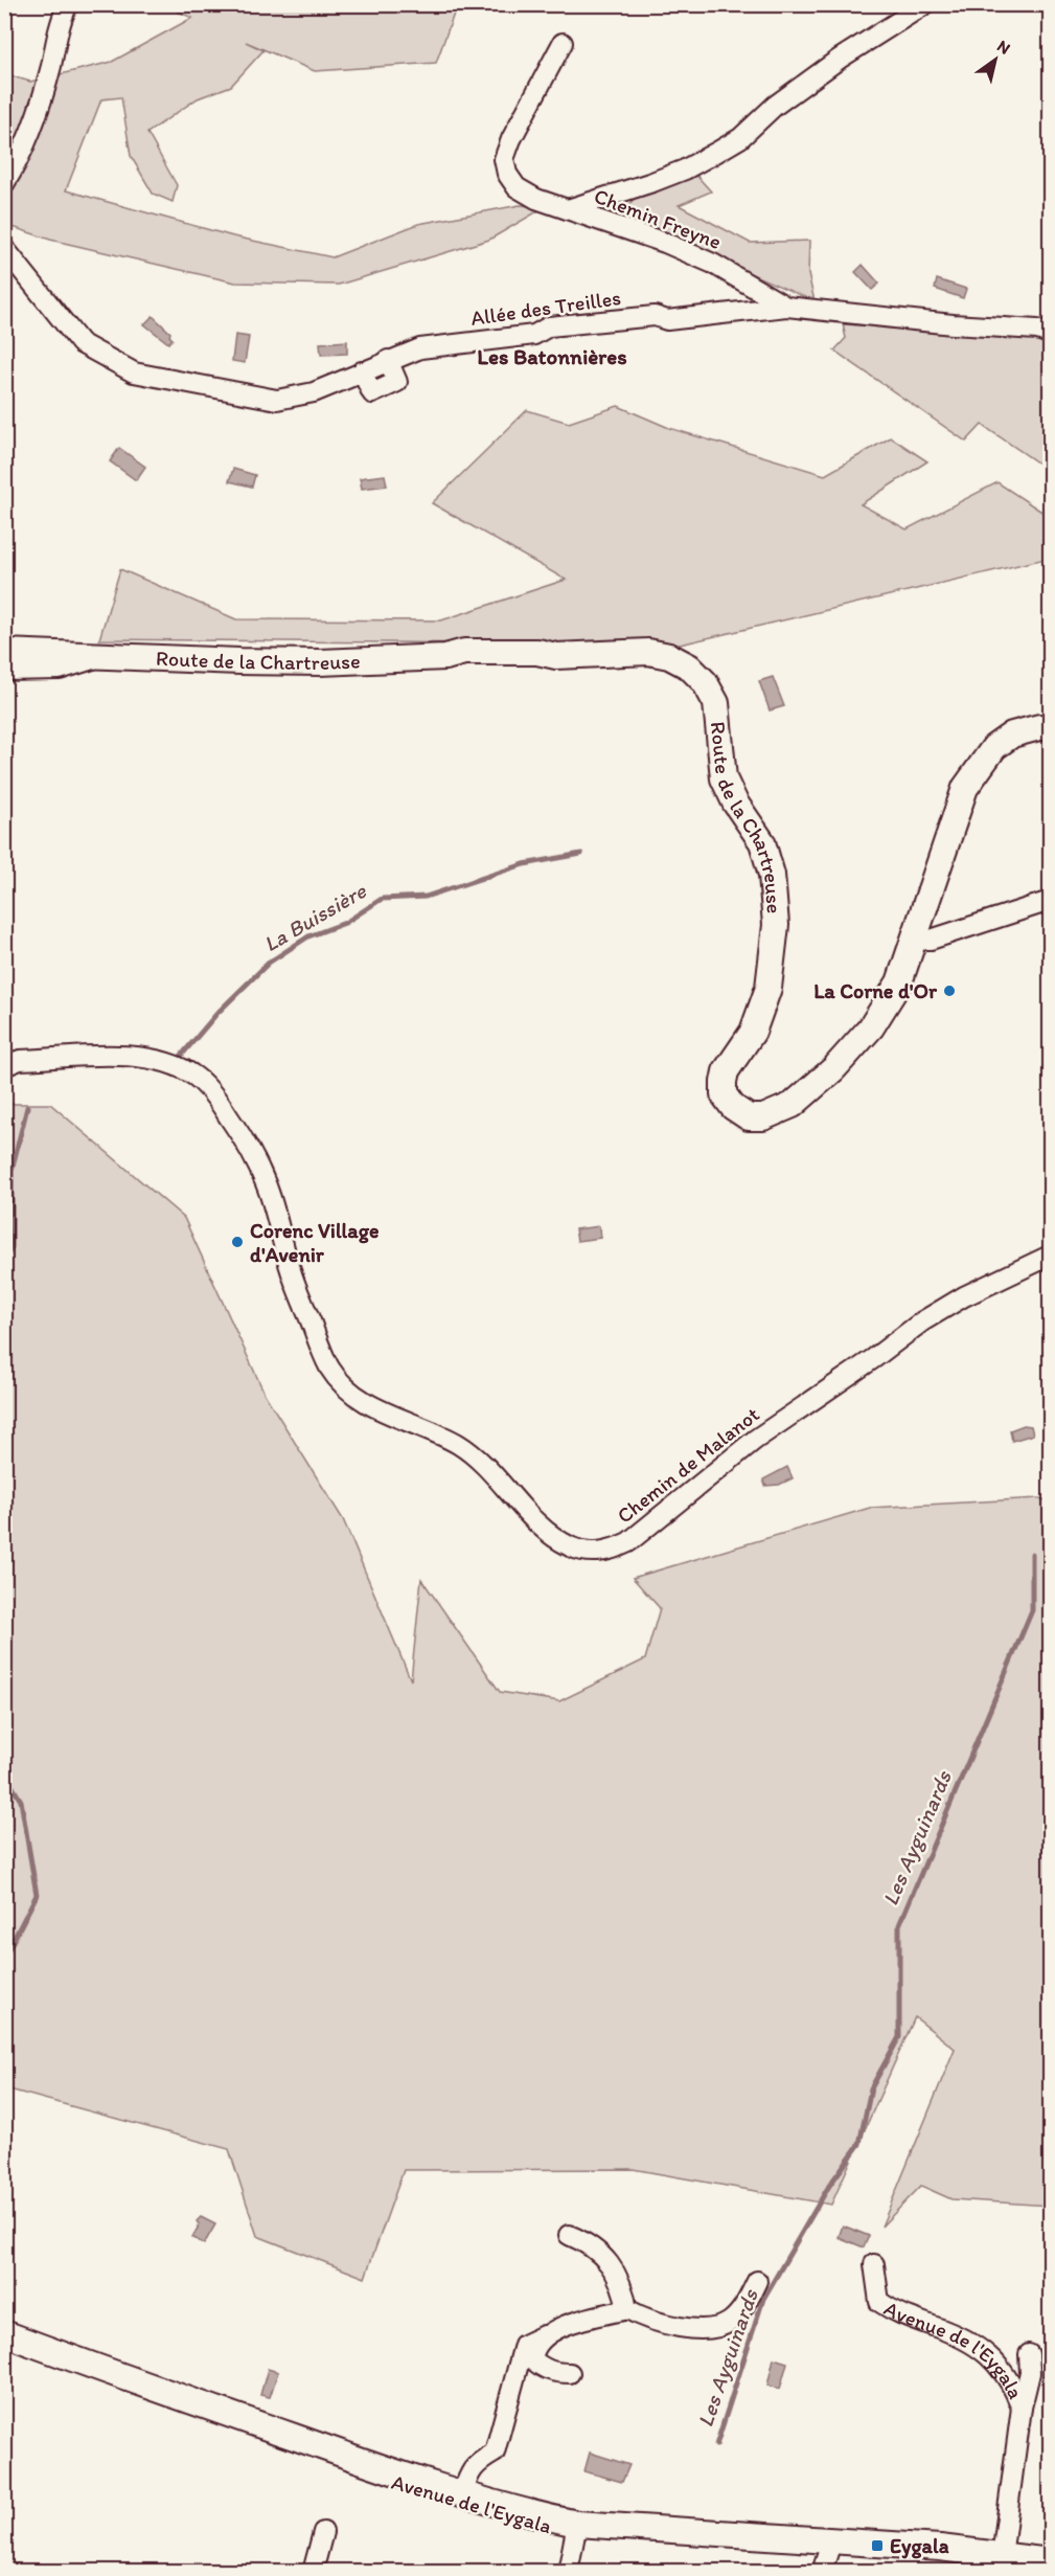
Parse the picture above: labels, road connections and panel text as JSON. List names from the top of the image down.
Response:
{
  "streets": {
    "street": [
      "Chemin Freyne",
      "Allée des Treilles",
      "Route de la Chartreuse",
      "Chemin de Malanot",
      "Avenue de l'Eygala"
    ]
  },
  "crossings": [
    ["Chemin Freyne", "Allée des Treilles"]
  ],
  "districts": ["Les Batonnières"],
  "water": ["La Buissière", "Les Ayguinards"],
  "places": {
    "other": ["La Corne d'Or", "Corenc Village d'Avenir"],
    "transit": ["Eygala"]
  },
  "north": "top right"
}
